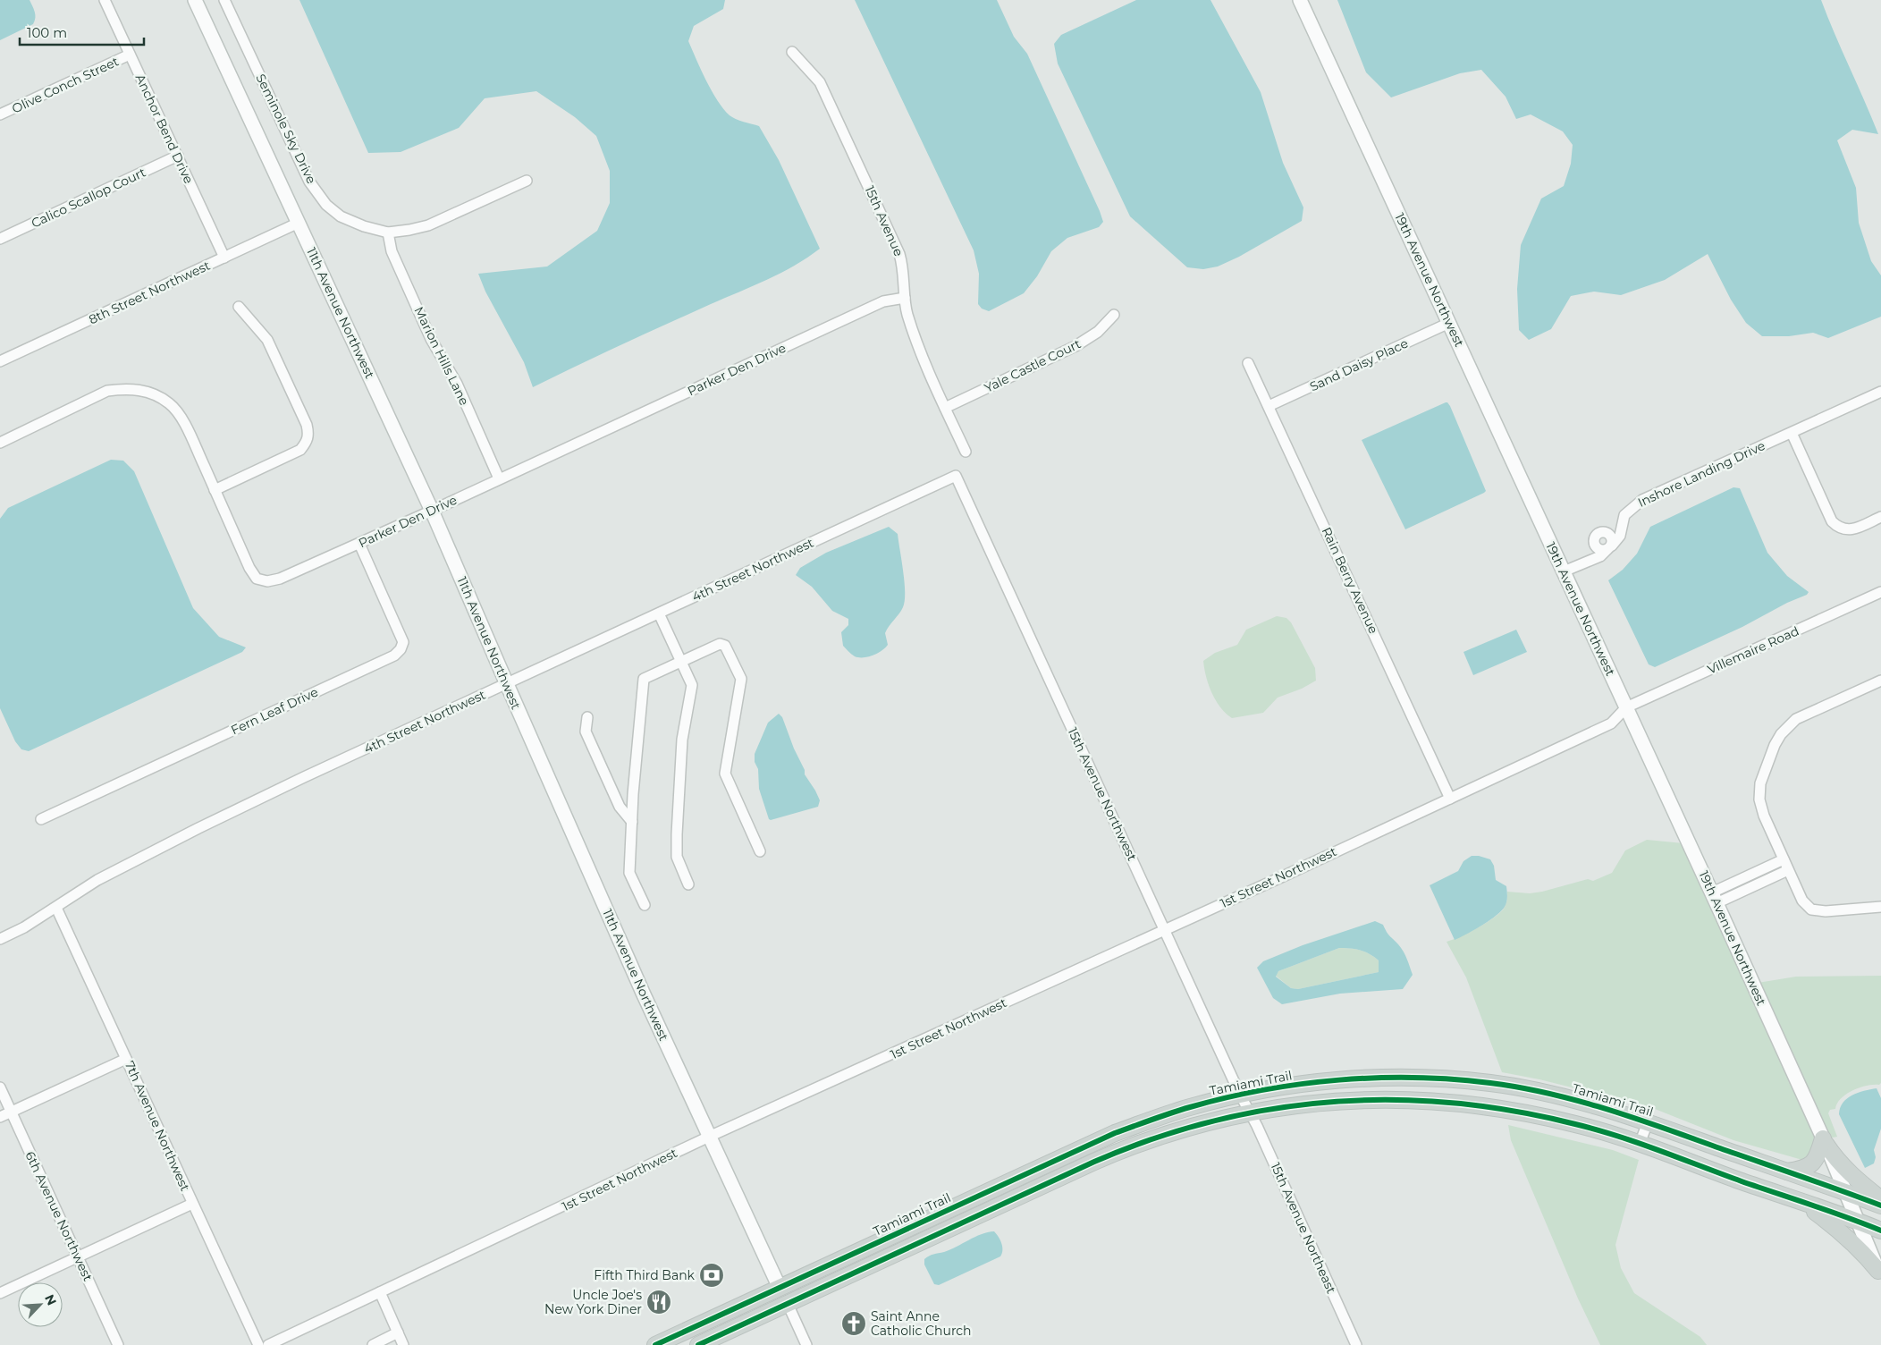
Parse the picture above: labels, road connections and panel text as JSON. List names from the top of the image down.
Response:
{
  "streets": {
    "main road": ["Tamiami Trail"],
    "street": [
      "Olive Conch Street",
      "Anchor Bend Drive",
      "Seminole Sky Drive",
      "Calico Scallop Court",
      "15th Avenue",
      "19th Avenue Northwest",
      "8th Street Northwest",
      "11th Avenue Northwest",
      "Marion Hills Lane",
      "Sand Daisy Place",
      "Yale Castle Court",
      "Parker Den Drive",
      "Inshore Landing Drive",
      "4th Street Northwest",
      "Rain Berry Avenue",
      "Villemaire Road",
      "Fern Leaf Drive",
      "15th Avenue Northwest",
      "1st Street Northwest",
      "7th Avenue Northwest",
      "6th Avenue Northwest",
      "15th Avenue Northeast"
    ]
  },
  "crossings": [
    ["Olive Conch Street", "Anchor Bend Drive"],
    ["Anchor Bend Drive", "Calico Scallop Court"],
    ["Anchor Bend Drive", "8th Street Northwest"],
    ["Seminole Sky Drive", "Marion Hills Lane"],
    ["15th Avenue", "Yale Castle Court"],
    ["15th Avenue", "Parker Den Drive"],
    ["19th Avenue Northwest", "Sand Daisy Place"],
    ["19th Avenue Northwest", "Villemaire Road"],
    ["19th Avenue Northwest", "1st Street Northwest"],
    ["19th Avenue Northwest", "Tamiami Trail"],
    ["8th Street Northwest", "11th Avenue Northwest"],
    ["11th Avenue Northwest", "Parker Den Drive"],
    ["11th Avenue Northwest", "4th Street Northwest"],
    ["11th Avenue Northwest", "1st Street Northwest"],
    ["11th Avenue Northwest", "Tamiami Trail"],
    ["Marion Hills Lane", "Parker Den Drive"],
    ["Sand Daisy Place", "Rain Berry Avenue"],
    ["Parker Den Drive", "Fern Leaf Drive"],
    ["4th Street Northwest", "15th Avenue Northwest"],
    ["4th Street Northwest", "7th Avenue Northwest"],
    ["Rain Berry Avenue", "1st Street Northwest"],
    ["Villemaire Road", "1st Street Northwest"],
    ["15th Avenue Northwest", "1st Street Northwest"],
    ["15th Avenue Northwest", "Tamiami Trail"],
    ["15th Avenue Northwest", "15th Avenue Northeast"]
  ],
  "places": {
    "bank": ["Fifth Third Bank"],
    "restaurant": ["Uncle Joe's New York Diner"],
    "church": ["Saint Anne Catholic Church"]
  },
  "scale_bar": "100 m",
  "north": "top right"
}
